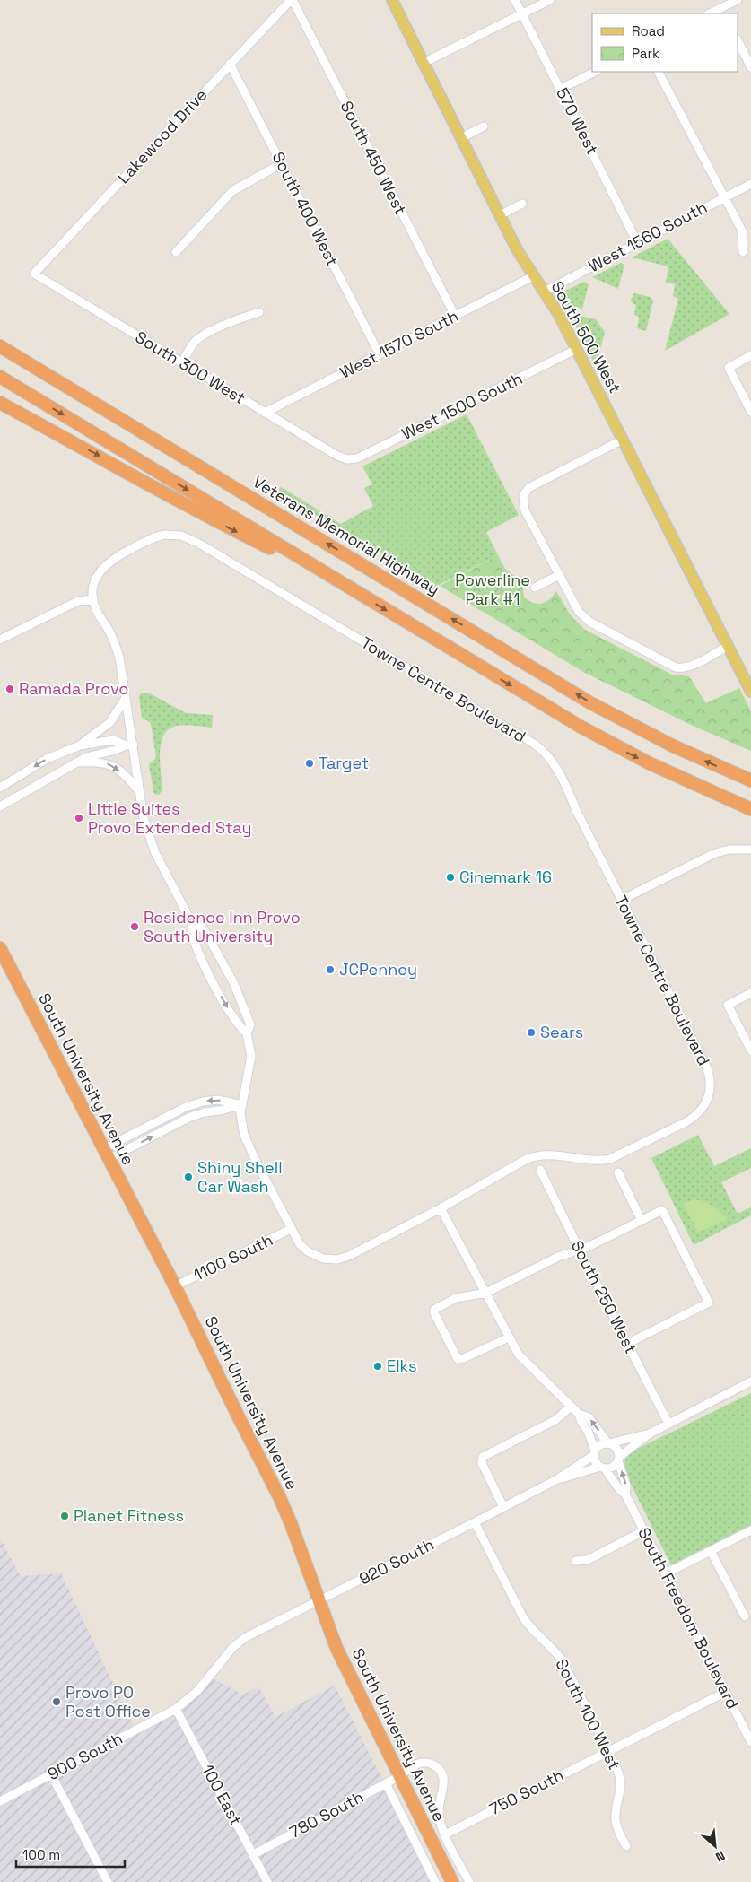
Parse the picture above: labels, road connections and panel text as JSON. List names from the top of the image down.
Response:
{
  "streets": {
    "highway": ["Veterans Memorial Highway", "South University Avenue"],
    "main road": ["South 500 West"],
    "street": [
      "570 West",
      "Lakewood Drive",
      "South 450 West",
      "South 400 West",
      "West 1560 South",
      "West 1570 South",
      "South 300 West",
      "West 1500 South",
      "Towne Centre Boulevard",
      "1100 South",
      "South 250 West",
      "920 South",
      "South Freedom Boulevard",
      "South 100 West",
      "900 South",
      "750 South",
      "100 East",
      "780 South"
    ]
  },
  "crossings": [
    ["570 West", "West 1560 South"],
    ["Lakewood Drive", "South 450 West"],
    ["Lakewood Drive", "South 400 West"],
    ["Lakewood Drive", "South 300 West"],
    ["South 450 West", "West 1570 South"],
    ["South 400 West", "West 1570 South"],
    ["West 1560 South", "South 500 West"],
    ["South 500 West", "West 1570 South"],
    ["South 500 West", "West 1500 South"],
    ["West 1570 South", "South 300 West"],
    ["South 300 West", "West 1500 South"],
    ["Towne Centre Boulevard", "1100 South"],
    ["South University Avenue", "1100 South"],
    ["South University Avenue", "920 South"],
    ["South University Avenue", "900 South"],
    ["South University Avenue", "780 South"],
    ["920 South", "South 100 West"],
    ["920 South", "900 South"],
    ["South Freedom Boulevard", "750 South"],
    ["South 100 West", "750 South"],
    ["900 South", "100 East"],
    ["750 South", "780 South"],
    ["100 East", "780 South"]
  ],
  "parks": ["Powerline Park #1"],
  "places": [
    "Ramada Provo",
    "Target",
    "Little Suites Provo Extended Stay",
    "Cinemark 16",
    "Residence Inn Provo South University",
    "JCPenney",
    "Sears",
    "Shiny Shell Car Wash",
    "Elks",
    "Planet Fitness",
    "Provo PO Post Office"
  ],
  "legend": ["Road", "Park"],
  "scale_bar": "100 m",
  "north": "bottom right"
}
